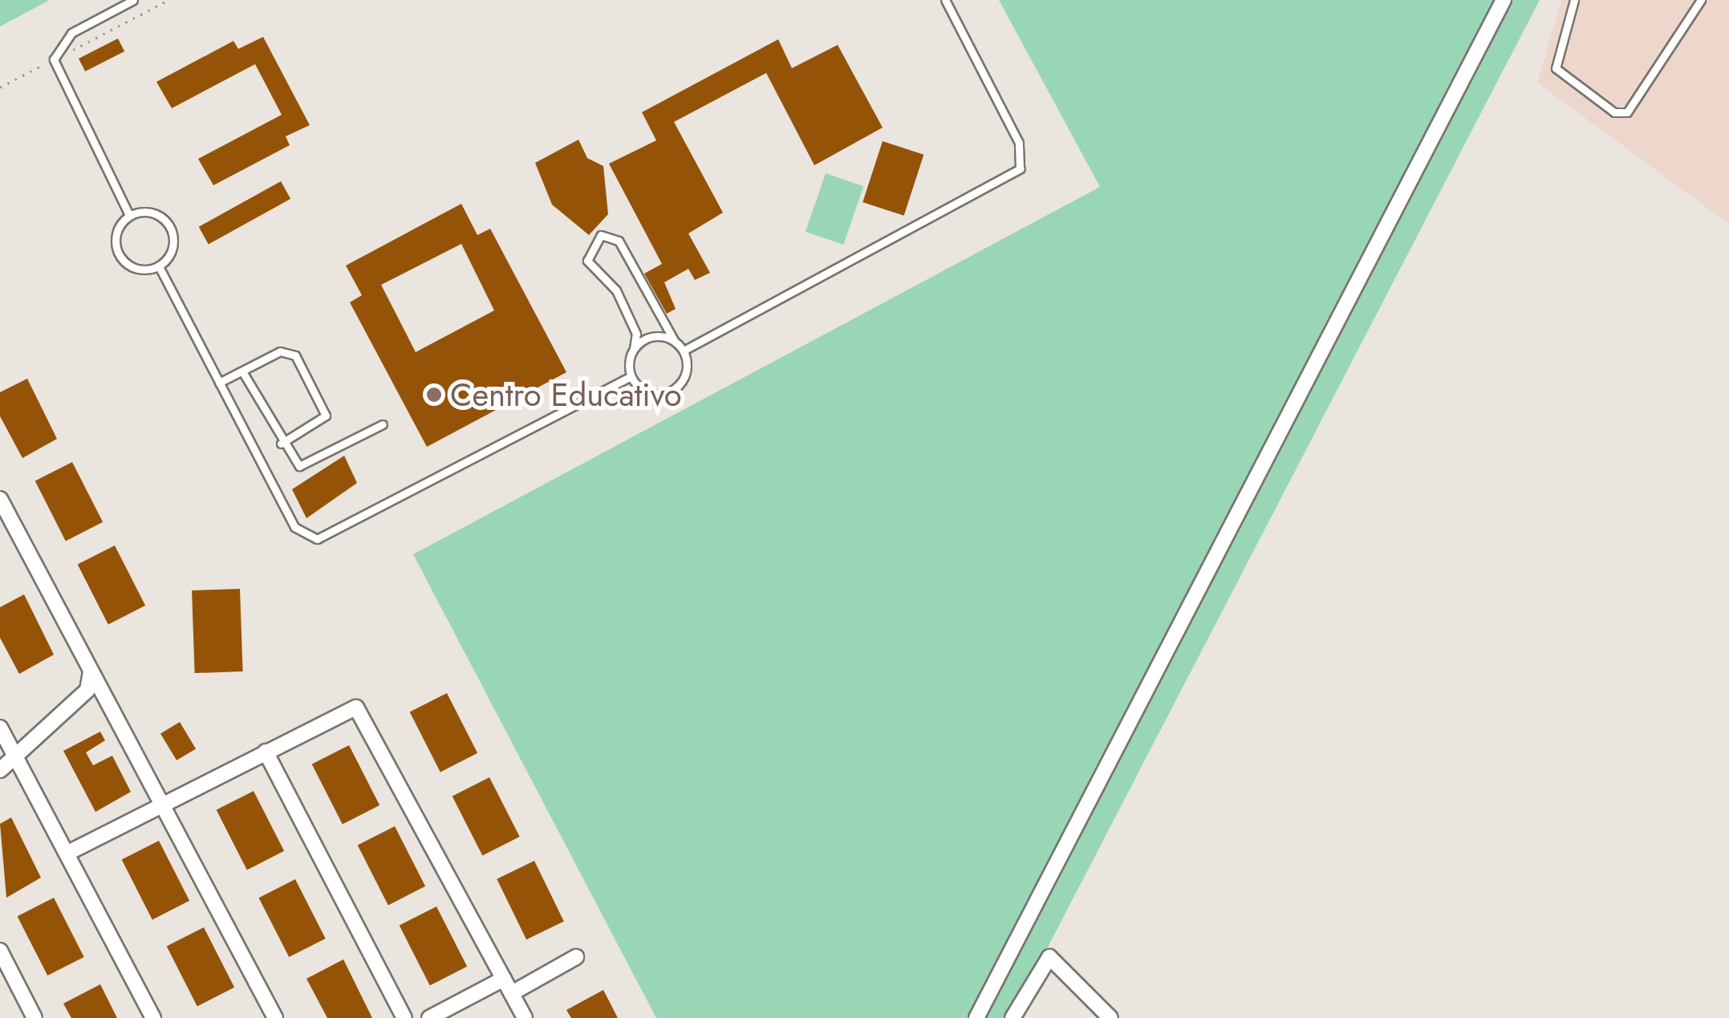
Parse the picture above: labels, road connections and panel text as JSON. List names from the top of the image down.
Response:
{
  "places": ["Centro Educativo"]
}
